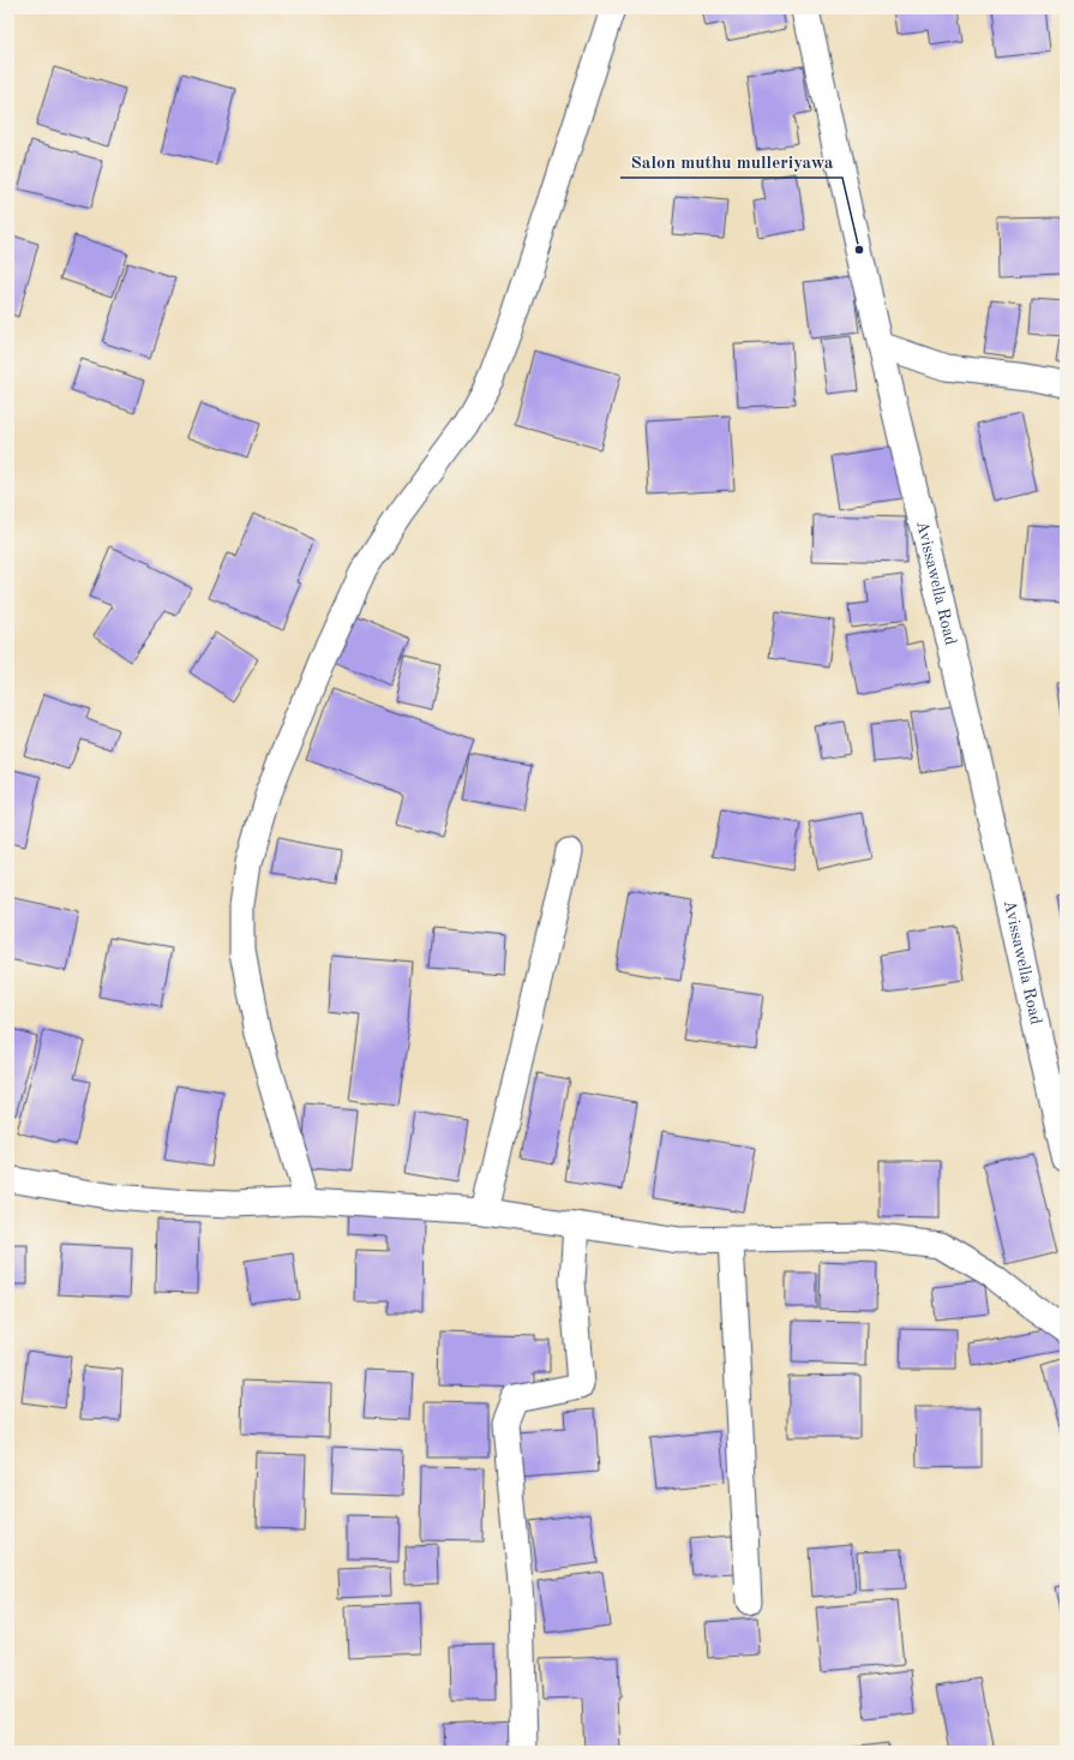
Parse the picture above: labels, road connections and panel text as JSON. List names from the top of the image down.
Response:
{
  "streets": {
    "main road": ["Avissawella Road"]
  },
  "places": ["Salon muthu mulleriyawa"]
}
